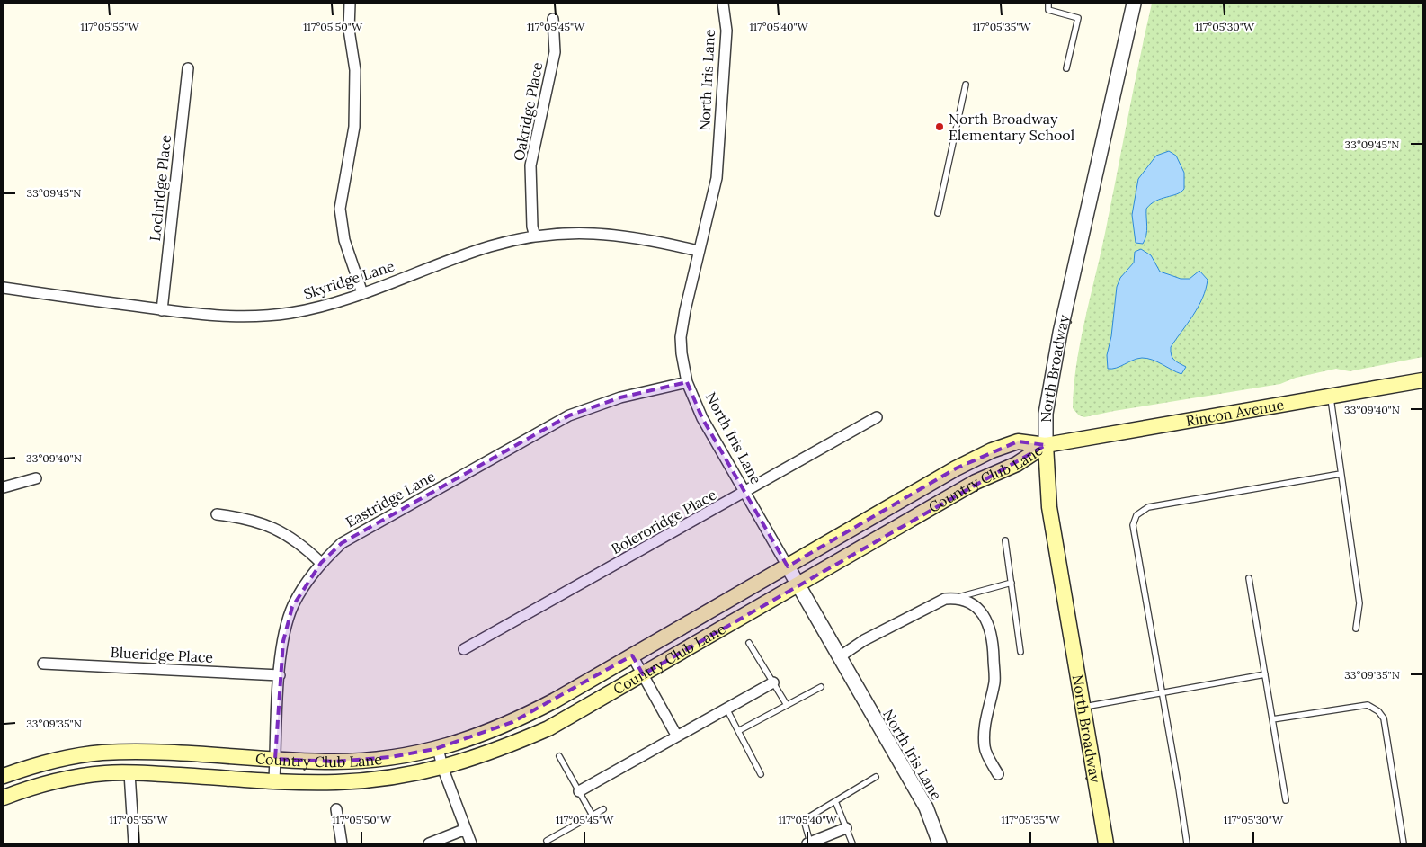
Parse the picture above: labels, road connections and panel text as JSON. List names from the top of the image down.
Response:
{
  "streets": {
    "main road": ["North Broadway", "Rincon Avenue", "Country Club Lane"],
    "street": [
      "North Iris Lane",
      "Oakridge Place",
      "Lochridge Place",
      "Skyridge Lane",
      "Eastridge Lane",
      "Boleroridge Place",
      "Blueridge Place"
    ]
  },
  "crossings": [
    ["North Iris Lane", "Skyridge Lane"],
    ["North Iris Lane", "Country Club Lane"],
    ["North Iris Lane", "Eastridge Lane"],
    ["North Iris Lane", "Boleroridge Place"],
    ["Oakridge Place", "Skyridge Lane"],
    ["Lochridge Place", "Skyridge Lane"],
    ["North Broadway", "Rincon Avenue"],
    ["North Broadway", "Country Club Lane"],
    ["Rincon Avenue", "Country Club Lane"],
    ["Country Club Lane", "Eastridge Lane"],
    ["Eastridge Lane", "Blueridge Place"]
  ],
  "places": ["North Broadway Elementary School"],
  "coordinates": [
    "117°05'55\"W",
    "117°05'50\"W",
    "117°05'45\"W",
    "117°05'40\"W",
    "117°05'35\"W",
    "117°05'30\"W",
    "33°09'45\"N",
    "33°09'40\"N",
    "33°09'35\"N"
  ]
}
